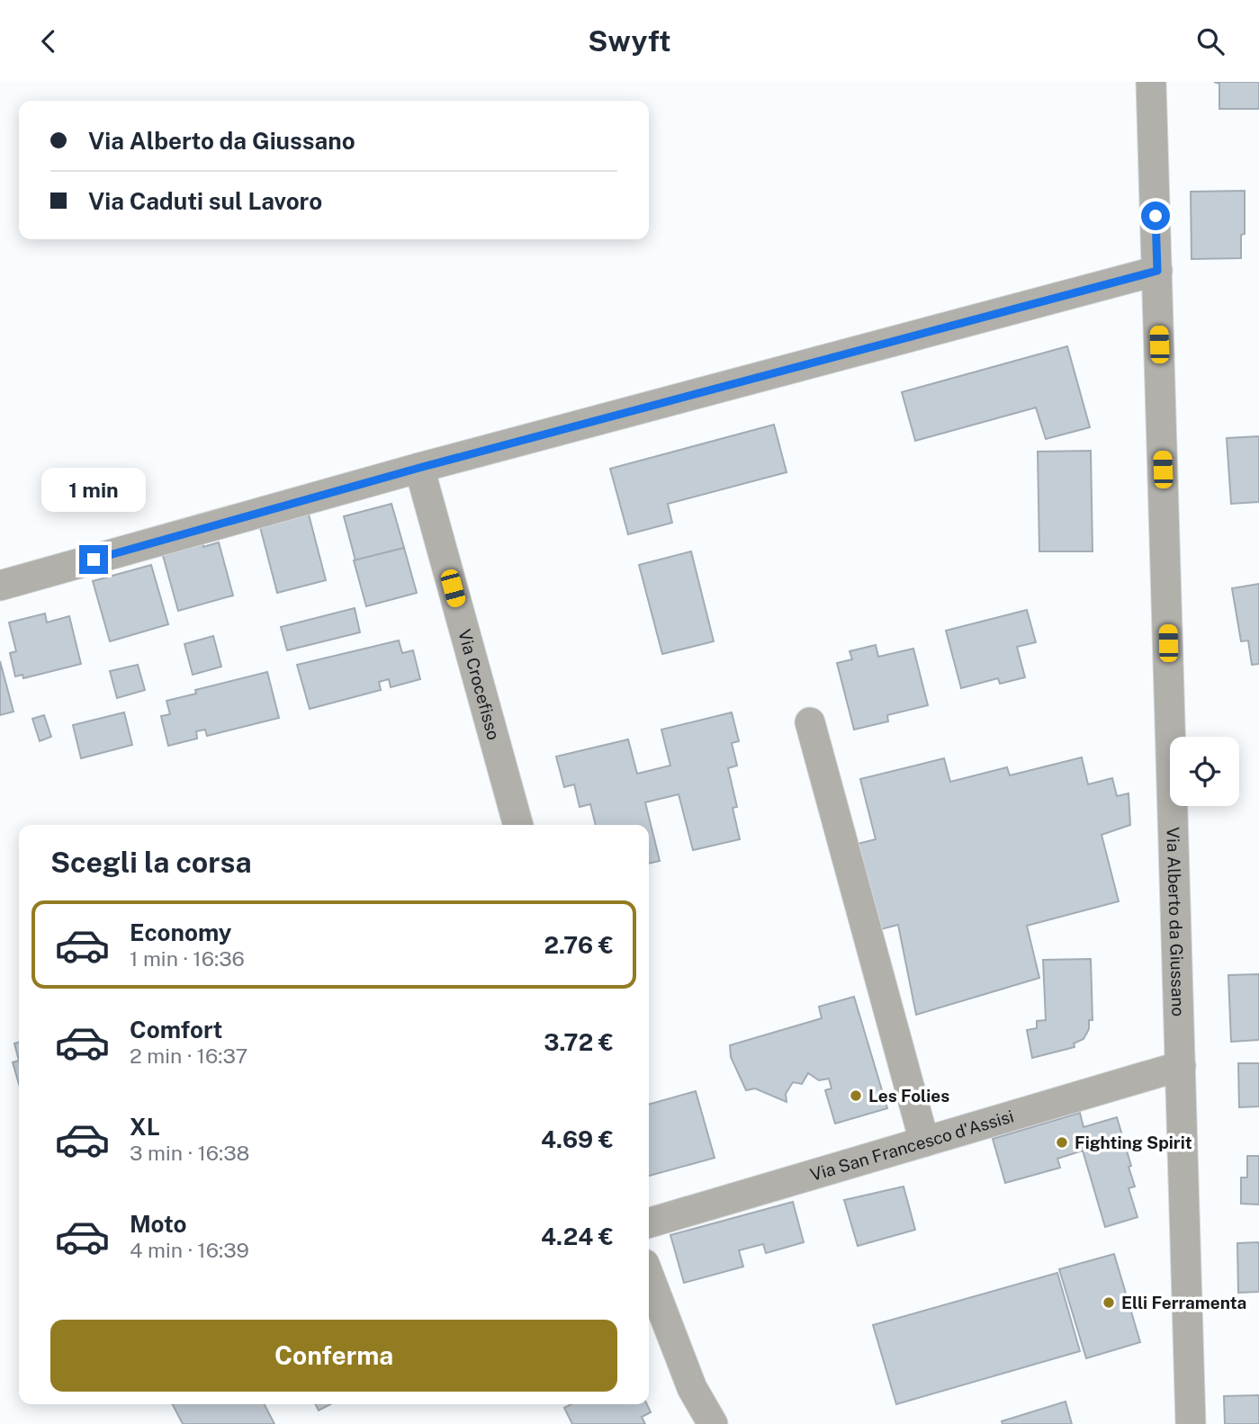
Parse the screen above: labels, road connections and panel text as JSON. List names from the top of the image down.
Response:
{
  "streets": {
    "street": ["Via Crocefisso", "Via Alberto da Giussano", "Via San Francesco d'Assisi"]
  },
  "crossings": [
    ["Via Alberto da Giussano", "Via San Francesco d'Assisi"]
  ],
  "places": ["Les Folies", "Fighting Spirit", "Elli Ferramenta"],
  "page": {
    "header": "Swyft",
    "banner": ["Via Alberto da Giussano", "Via Caduti sul Lavoro"],
    "bubble": "1 min",
    "heading": "Scegli la corsa",
    "list": [
      {
        "name": "Economy",
        "note": "1 min · 16:36",
        "value": "2.76 €"
      },
      {
        "name": "Comfort",
        "note": "2 min · 16:37",
        "value": "3.72 €"
      },
      {
        "name": "XL",
        "note": "3 min · 16:38",
        "value": "4.69 €"
      },
      {
        "name": "Moto",
        "note": "4 min · 16:39",
        "value": "4.24 €"
      }
    ],
    "buttons": "Conferma"
  }
}
